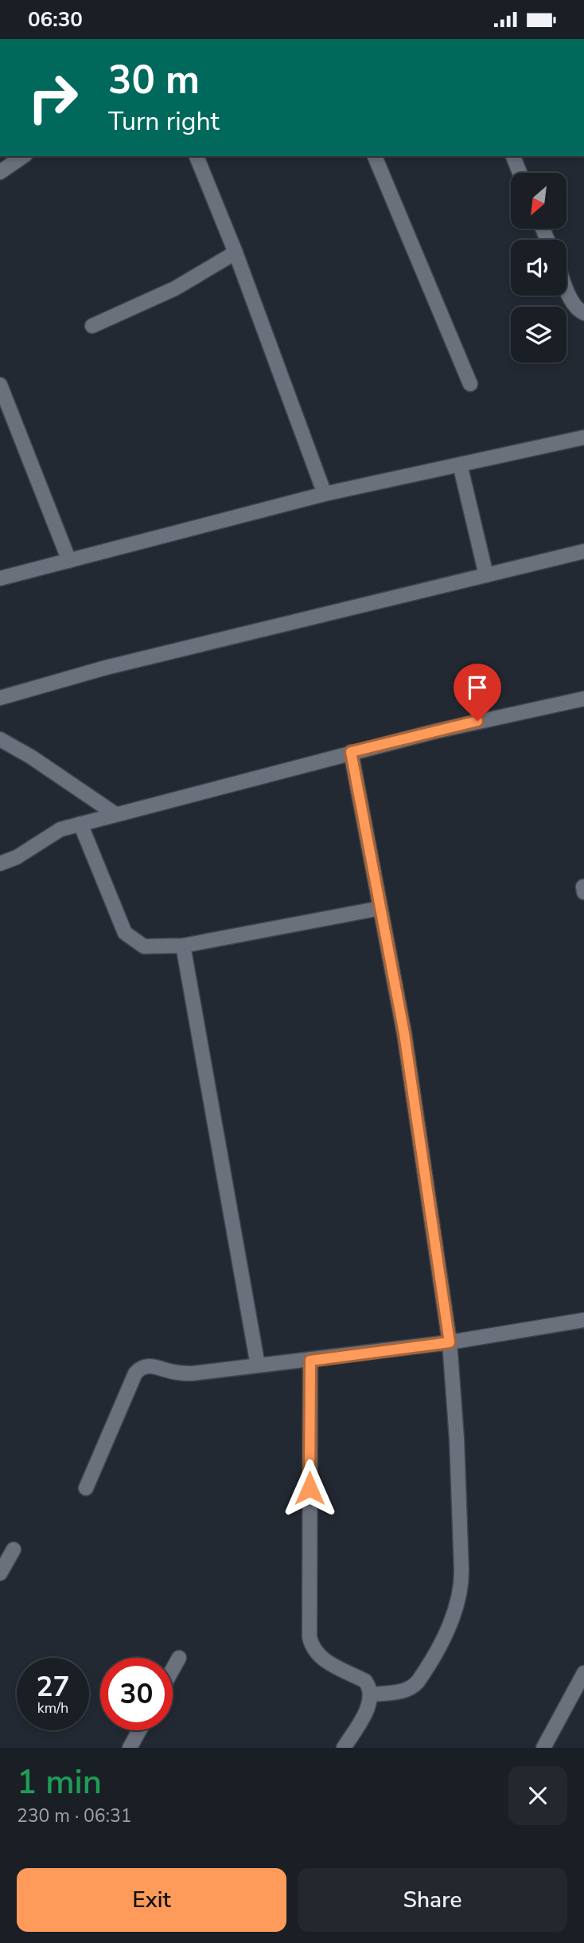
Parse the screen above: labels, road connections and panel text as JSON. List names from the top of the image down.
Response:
{
  "north": "bottom left",
  "page": {
    "status": "06:30",
    "turn": ["30 m", "Turn right"],
    "speed": "27 km/h",
    "limit": "30",
    "heading": ["1 min", "230 m · 06:31"],
    "buttons": ["Exit", "Share"]
  }
}
